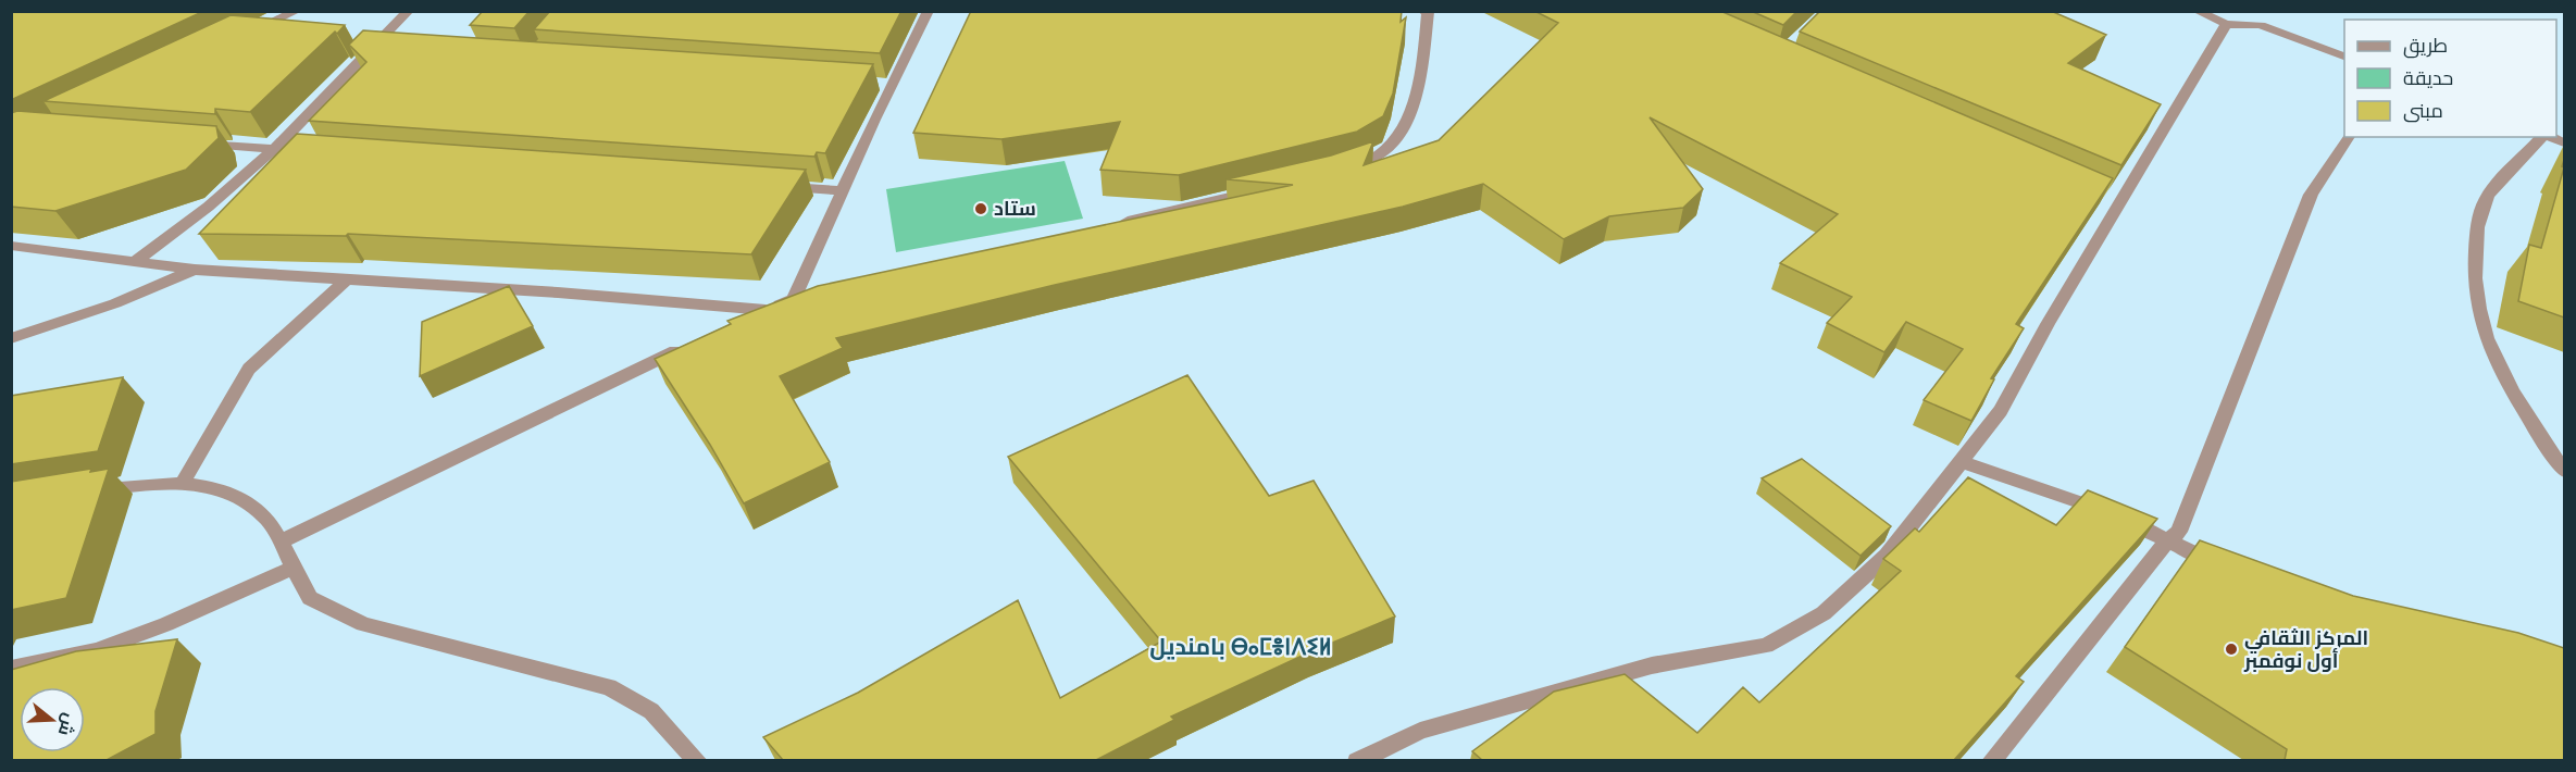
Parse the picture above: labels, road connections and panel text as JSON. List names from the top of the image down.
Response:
{
  "districts": ["بامنديل ⴱⴰⵎⴻⵏⴷⵉⵍ"],
  "places": ["ستاد", "المركز الثقافي أول نوفمبر"],
  "legend": ["طريق", "حديقة", "مبنى"],
  "north": "right"
}
